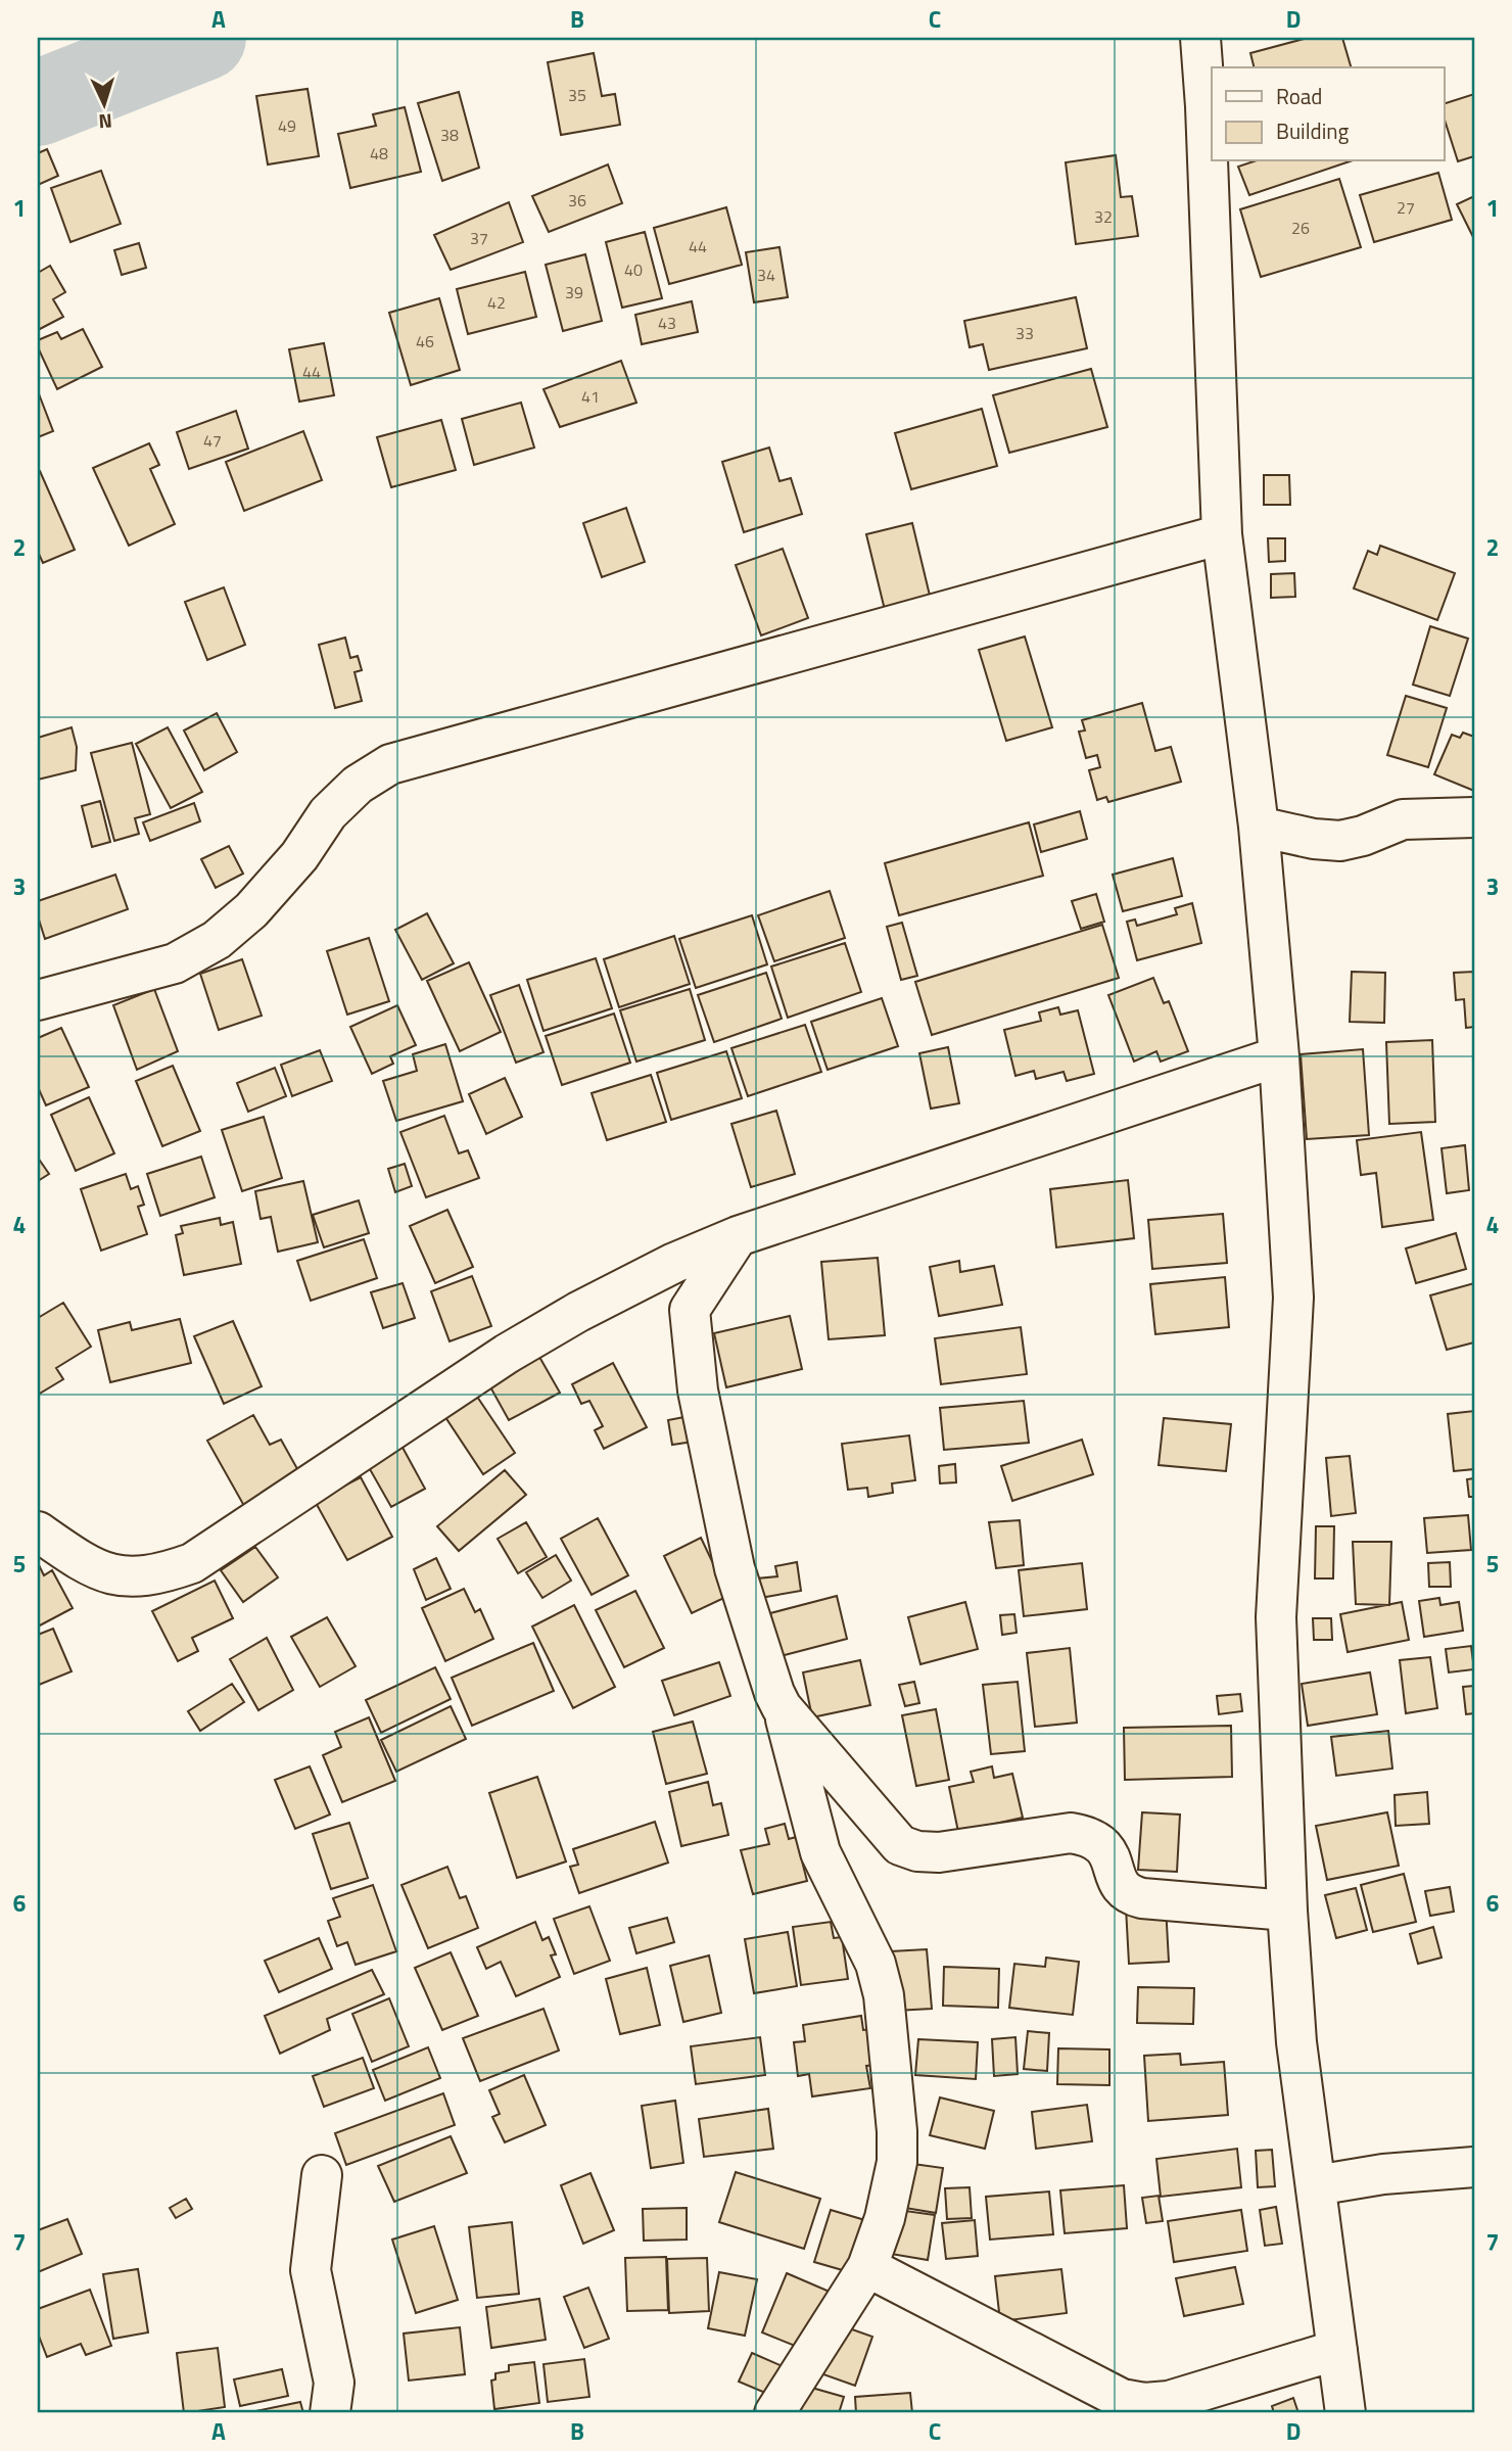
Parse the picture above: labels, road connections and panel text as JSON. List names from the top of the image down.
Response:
{
  "house_numbers": [
    "35",
    "49",
    "38",
    "48",
    "36",
    "27",
    "32",
    "26",
    "37",
    "44",
    "40",
    "34",
    "39",
    "42",
    "43",
    "33",
    "46",
    "44",
    "41",
    "47"
  ],
  "legend": ["Road", "Building"],
  "north": "bottom",
  "grid": {
    "columns": [
      "A",
      "B",
      "C",
      "D"
    ],
    "rows": [
      "1",
      "2",
      "3",
      "4",
      "5",
      "6",
      "7"
    ]
  }
}
